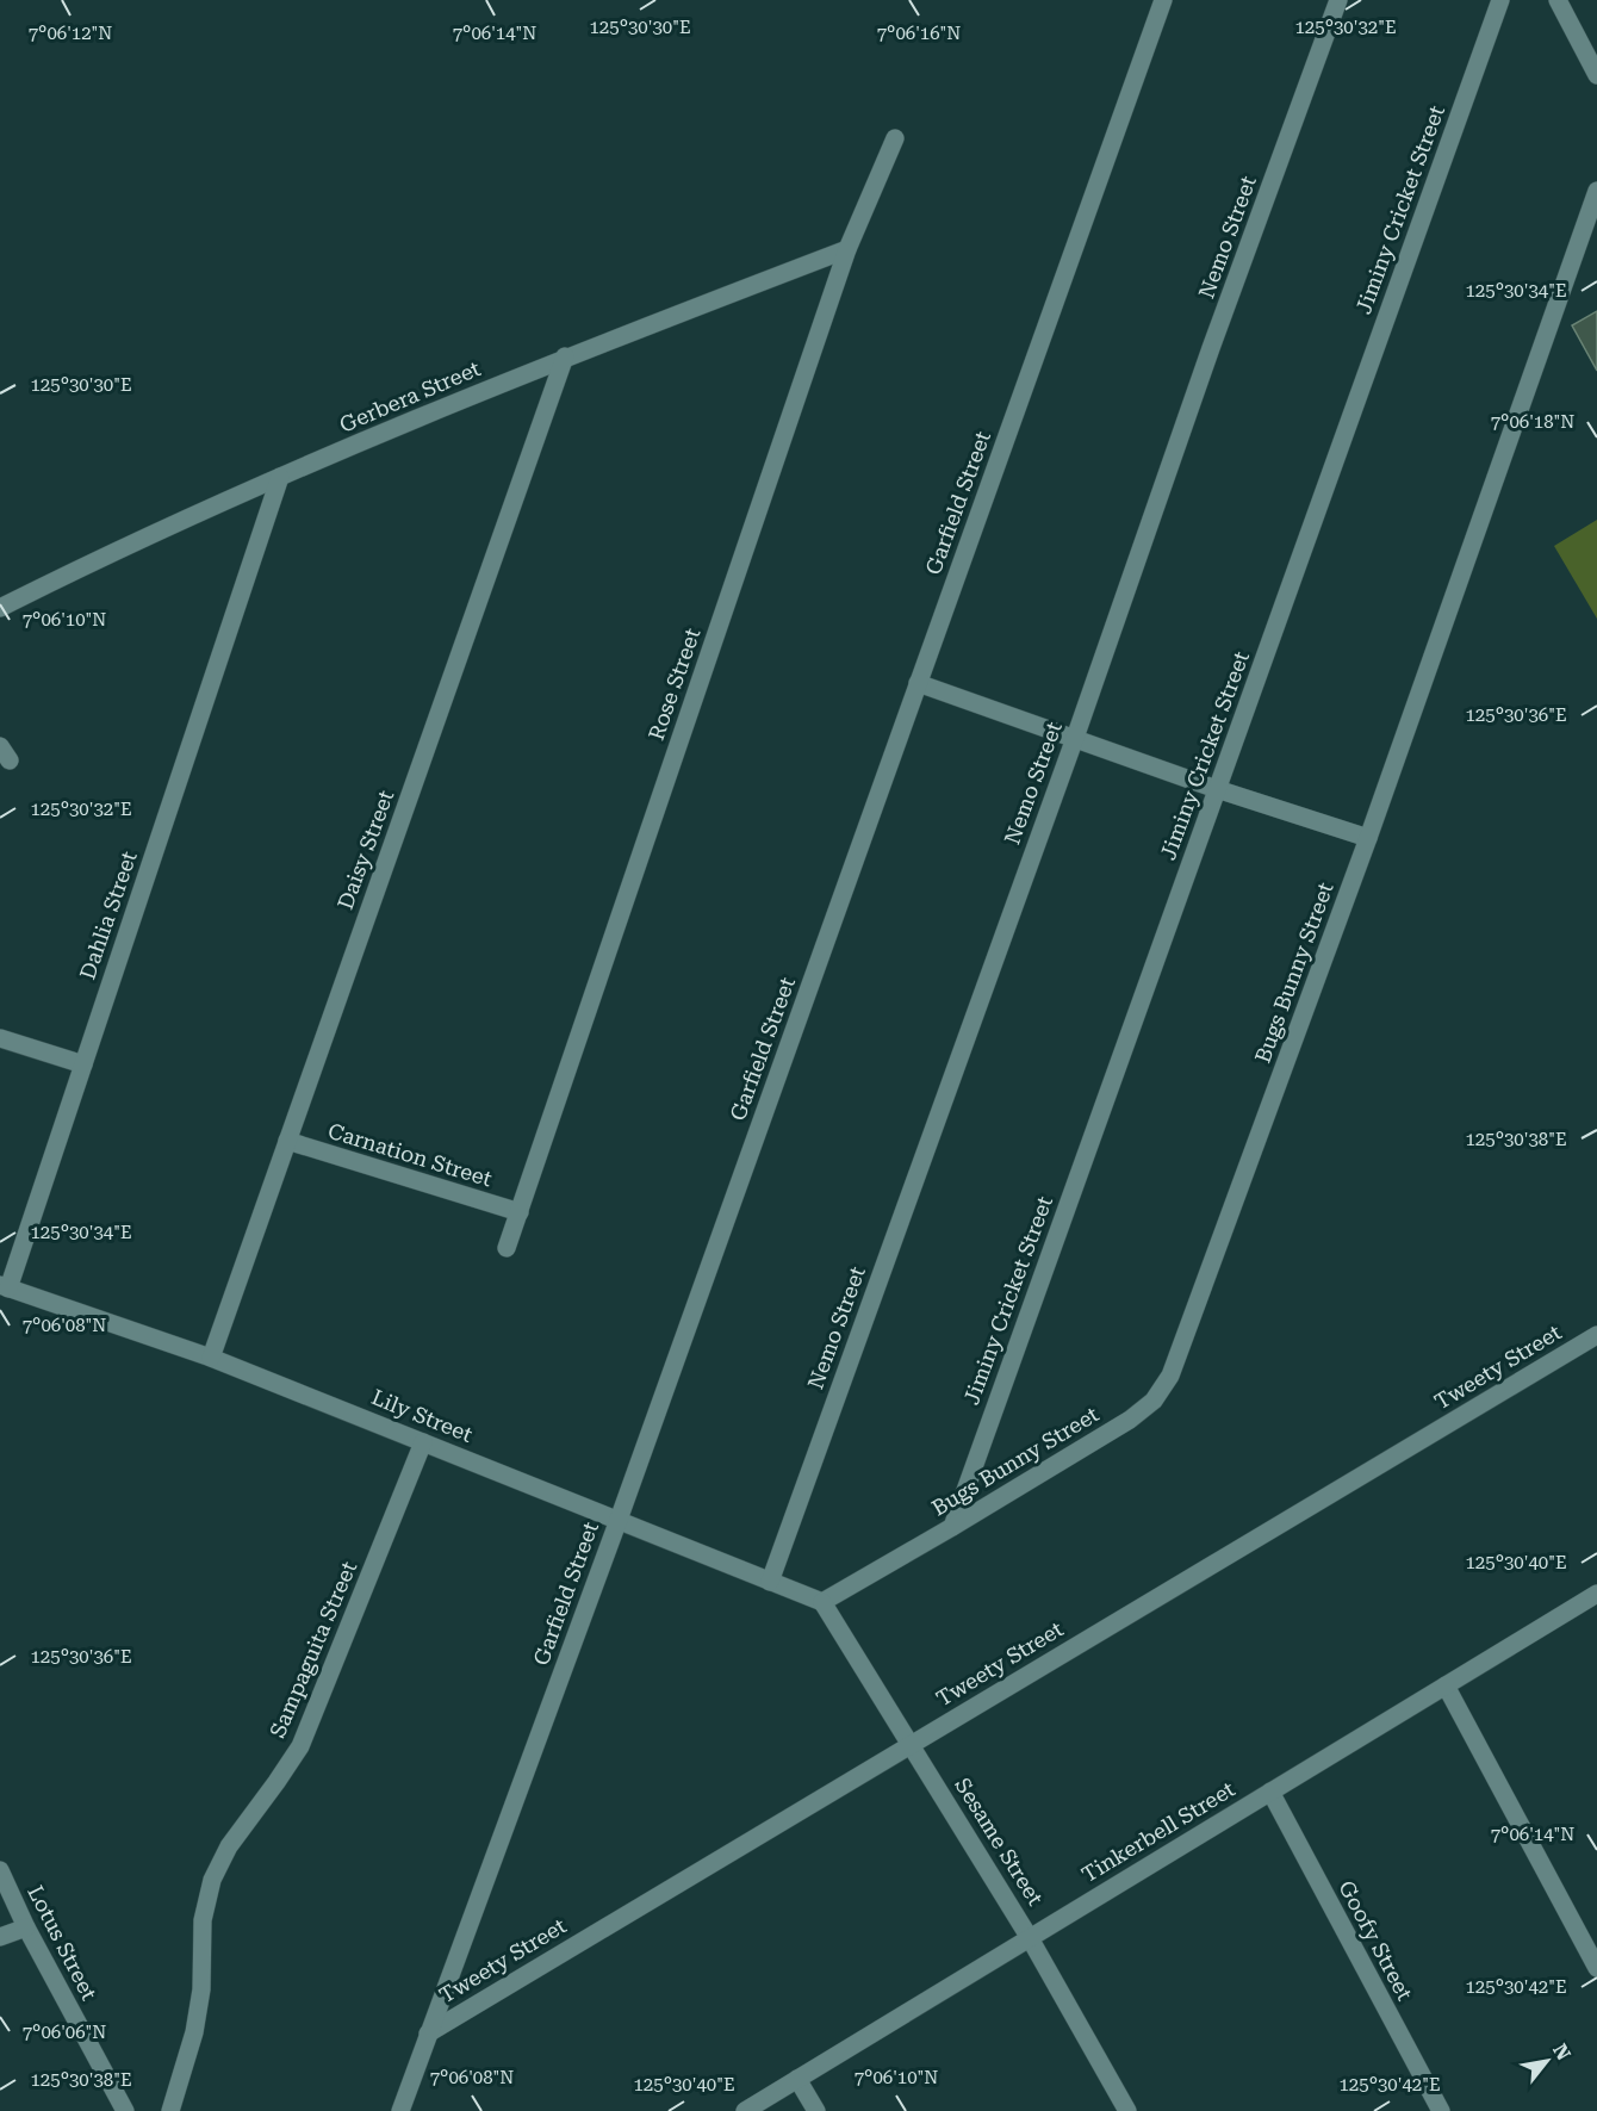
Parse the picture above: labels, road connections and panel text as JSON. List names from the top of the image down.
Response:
{
  "streets": {
    "street": [
      "Jiminy Cricket Street",
      "Nemo Street",
      "Gerbera Street",
      "Garfield Street",
      "Rose Street",
      "Daisy Street",
      "Dahlia Street",
      "Bugs Bunny Street",
      "Carnation Street",
      "Tweety Street",
      "Lily Street",
      "Sampaguita Street",
      "Tinkerbell Street",
      "Sesame Street",
      "Goofy Street",
      "Lotus Street"
    ]
  },
  "crossings": [
    ["Jiminy Cricket Street", "Bugs Bunny Street"],
    ["Nemo Street", "Lily Street"],
    ["Gerbera Street", "Rose Street"],
    ["Gerbera Street", "Daisy Street"],
    ["Gerbera Street", "Dahlia Street"],
    ["Garfield Street", "Tweety Street"],
    ["Garfield Street", "Lily Street"],
    ["Rose Street", "Carnation Street"],
    ["Daisy Street", "Carnation Street"],
    ["Daisy Street", "Lily Street"],
    ["Dahlia Street", "Lily Street"],
    ["Bugs Bunny Street", "Lily Street"],
    ["Bugs Bunny Street", "Sesame Street"],
    ["Tweety Street", "Sesame Street"],
    ["Lily Street", "Sampaguita Street"],
    ["Lily Street", "Sesame Street"],
    ["Tinkerbell Street", "Sesame Street"],
    ["Tinkerbell Street", "Goofy Street"]
  ],
  "north": "top right",
  "coordinates": [
    "125°30'30\"E",
    "125°30'32\"E",
    "7°06'12\"N",
    "7°06'14\"N",
    "7°06'16\"N",
    "125°30'34\"E",
    "7°06'18\"N",
    "7°06'10\"N",
    "125°30'36\"E",
    "125°30'38\"E",
    "7°06'08\"N",
    "125°30'40\"E",
    "125°30'42\"E",
    "7°06'06\"N"
  ]
}
